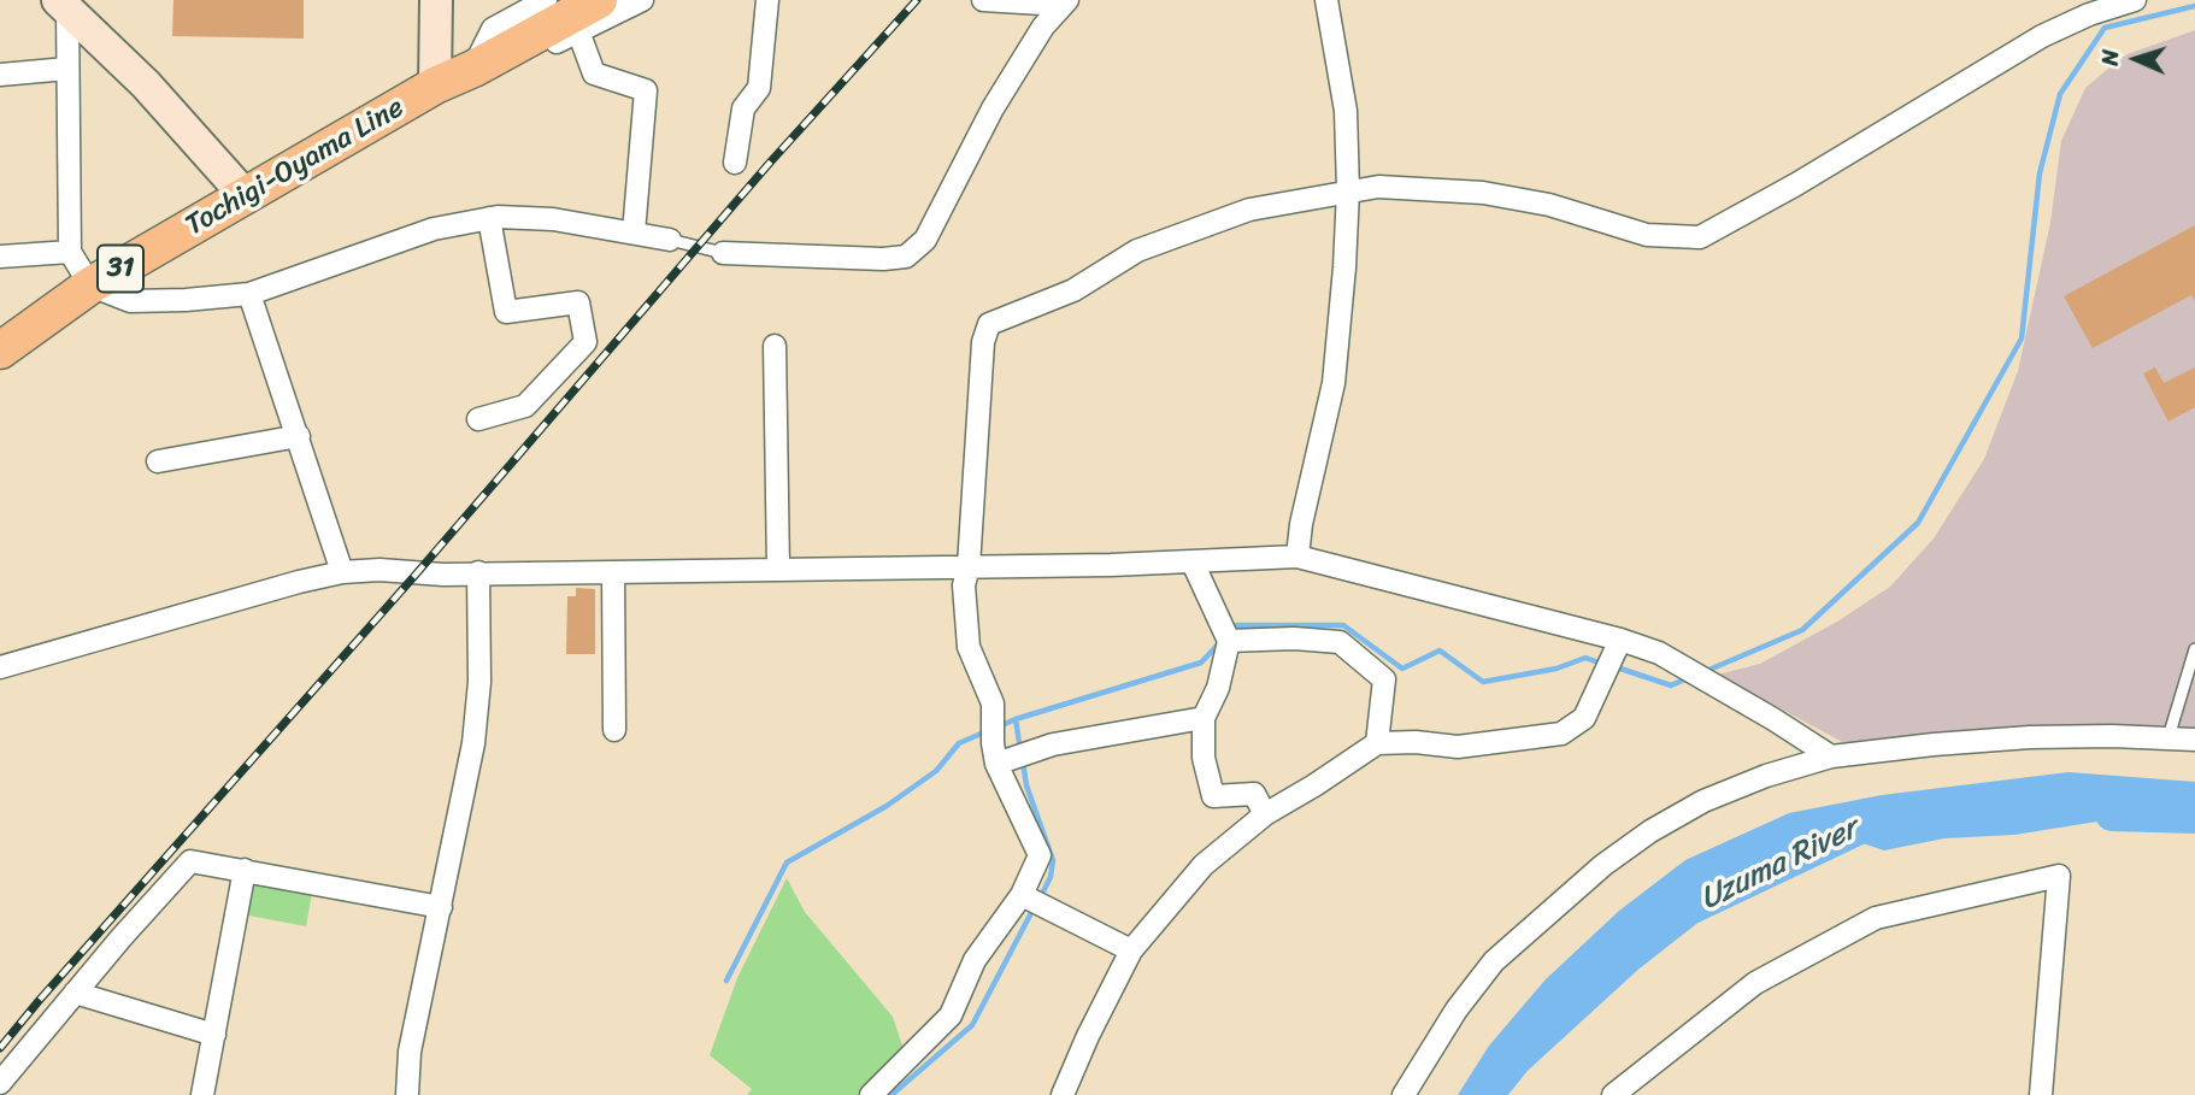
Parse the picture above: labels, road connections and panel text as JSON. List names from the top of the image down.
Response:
{
  "streets": {
    "main road": ["Tochigi-Oyama Line", "31"]
  },
  "water": ["Uzuma River"],
  "north": "left"
}
